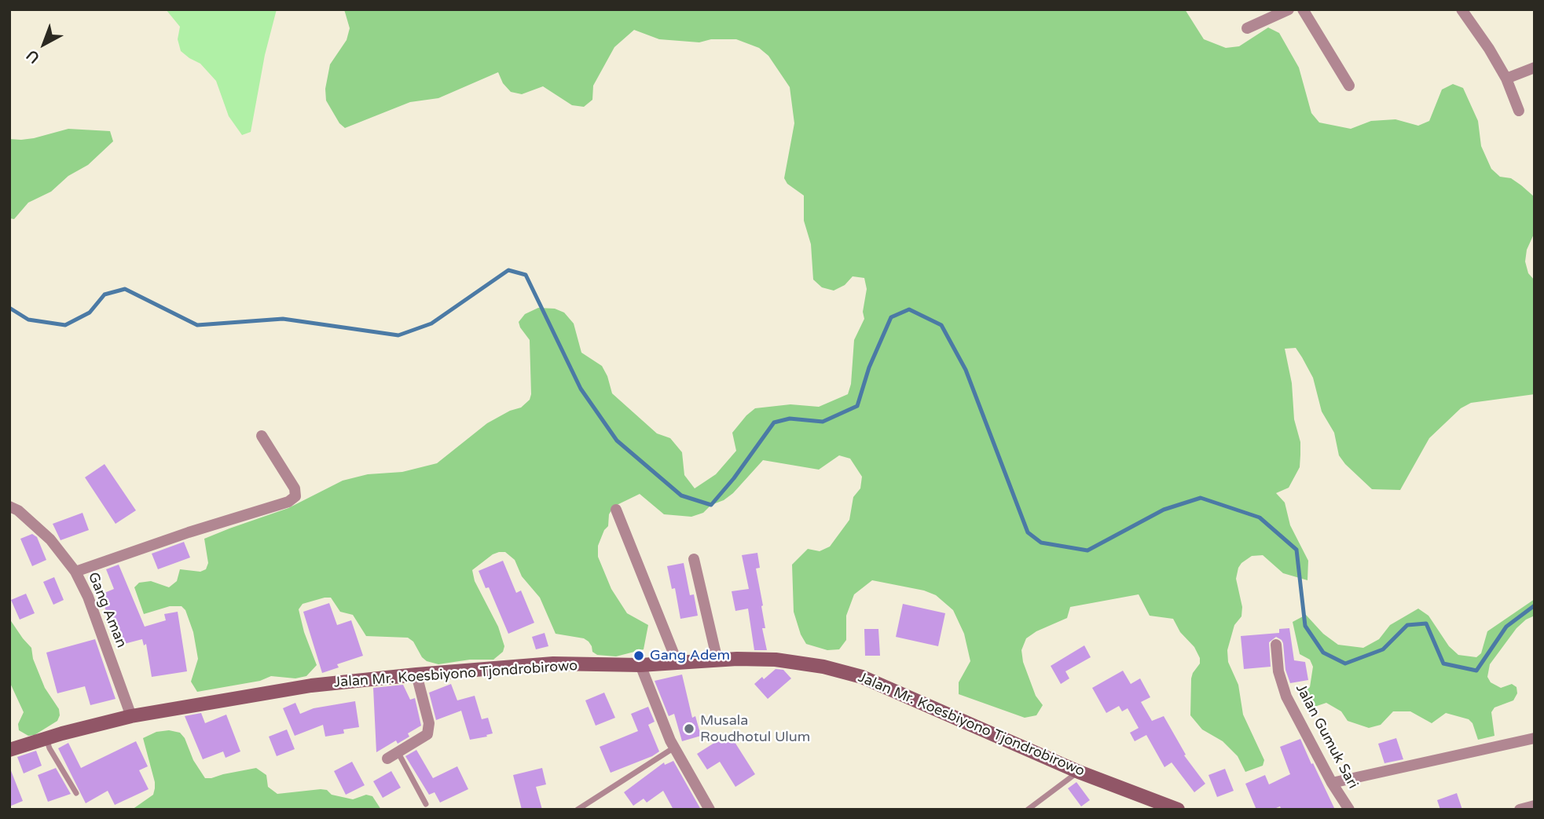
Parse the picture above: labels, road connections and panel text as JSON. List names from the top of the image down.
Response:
{
  "streets": {
    "main road": ["Jalan Mr. Koesbiyono Tjondrobirowo"],
    "street": ["Gang Aman", "Jalan Gumuk Sari"]
  },
  "crossings": [
    ["Gang Aman", "Jalan Mr. Koesbiyono Tjondrobirowo"]
  ],
  "places": ["Gang Adem", "Musala Roudhotul Ulum"],
  "north": "bottom left"
}
